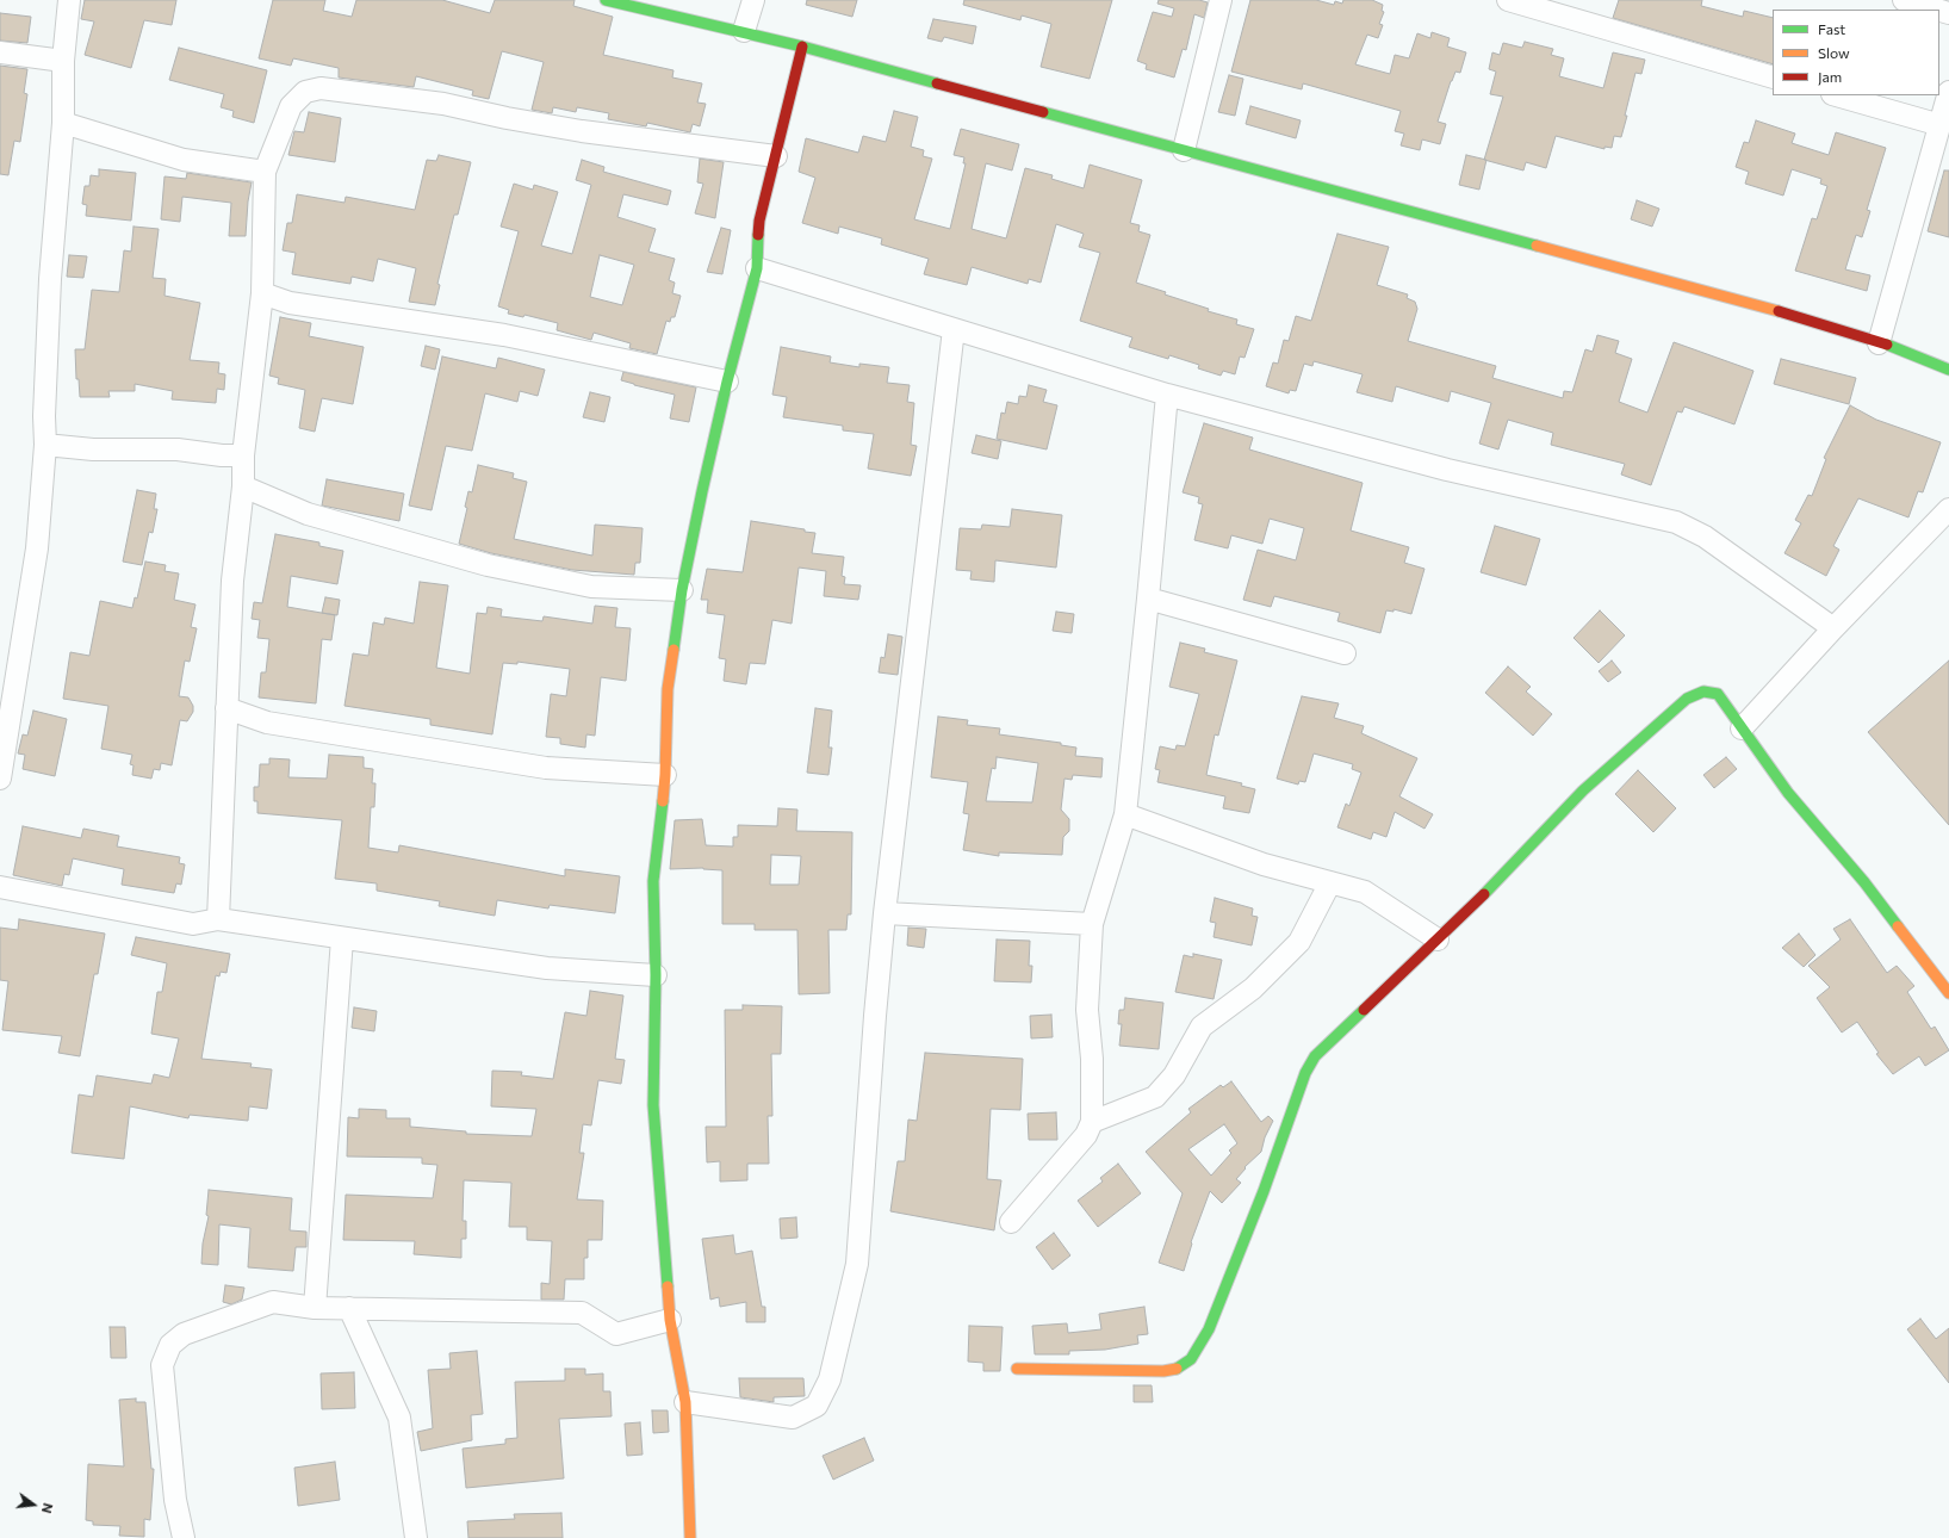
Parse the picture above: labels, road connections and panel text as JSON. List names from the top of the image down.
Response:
{
  "legend": ["Fast", "Slow", "Jam"],
  "north": "right"
}
